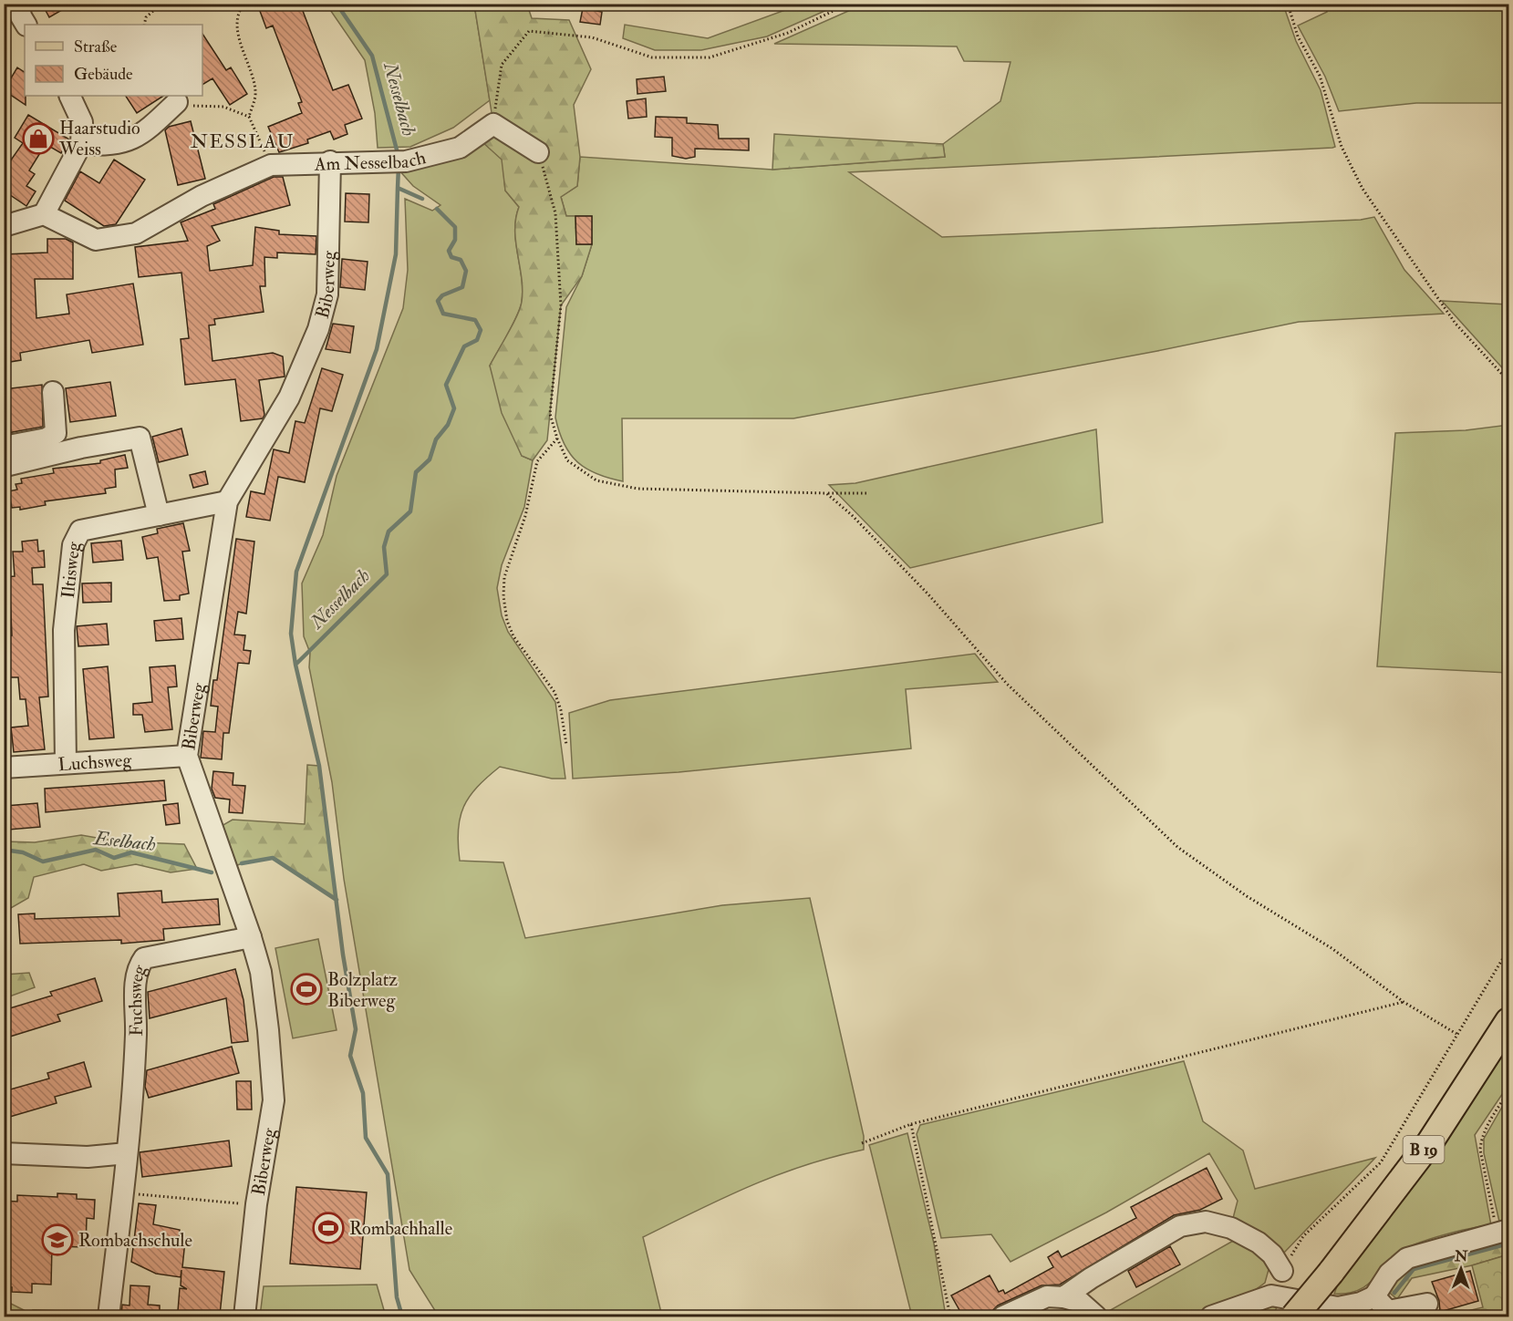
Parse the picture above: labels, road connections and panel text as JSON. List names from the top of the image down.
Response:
{
  "streets": {
    "main road": ["B 19"],
    "street": [
      "Am Nesselbach",
      "Biberweg",
      "Iltisweg",
      "Luchsweg",
      "Fuchsweg"
    ]
  },
  "crossings": [
    ["Am Nesselbach", "Biberweg"],
    ["Biberweg", "Iltisweg"],
    ["Biberweg", "Luchsweg"],
    ["Biberweg", "Fuchsweg"],
    ["Iltisweg", "Luchsweg"]
  ],
  "districts": ["NESSLAU"],
  "water": ["Nesselbach", "Eselbach"],
  "places": {
    "shop": ["Haarstudio Weiss"],
    "sports": ["Bolzplatz Biberweg", "Rombachhalle"],
    "school or university": ["Rombachschule"]
  },
  "legend": ["Straße", "Gebäude"],
  "north": "top"
}
